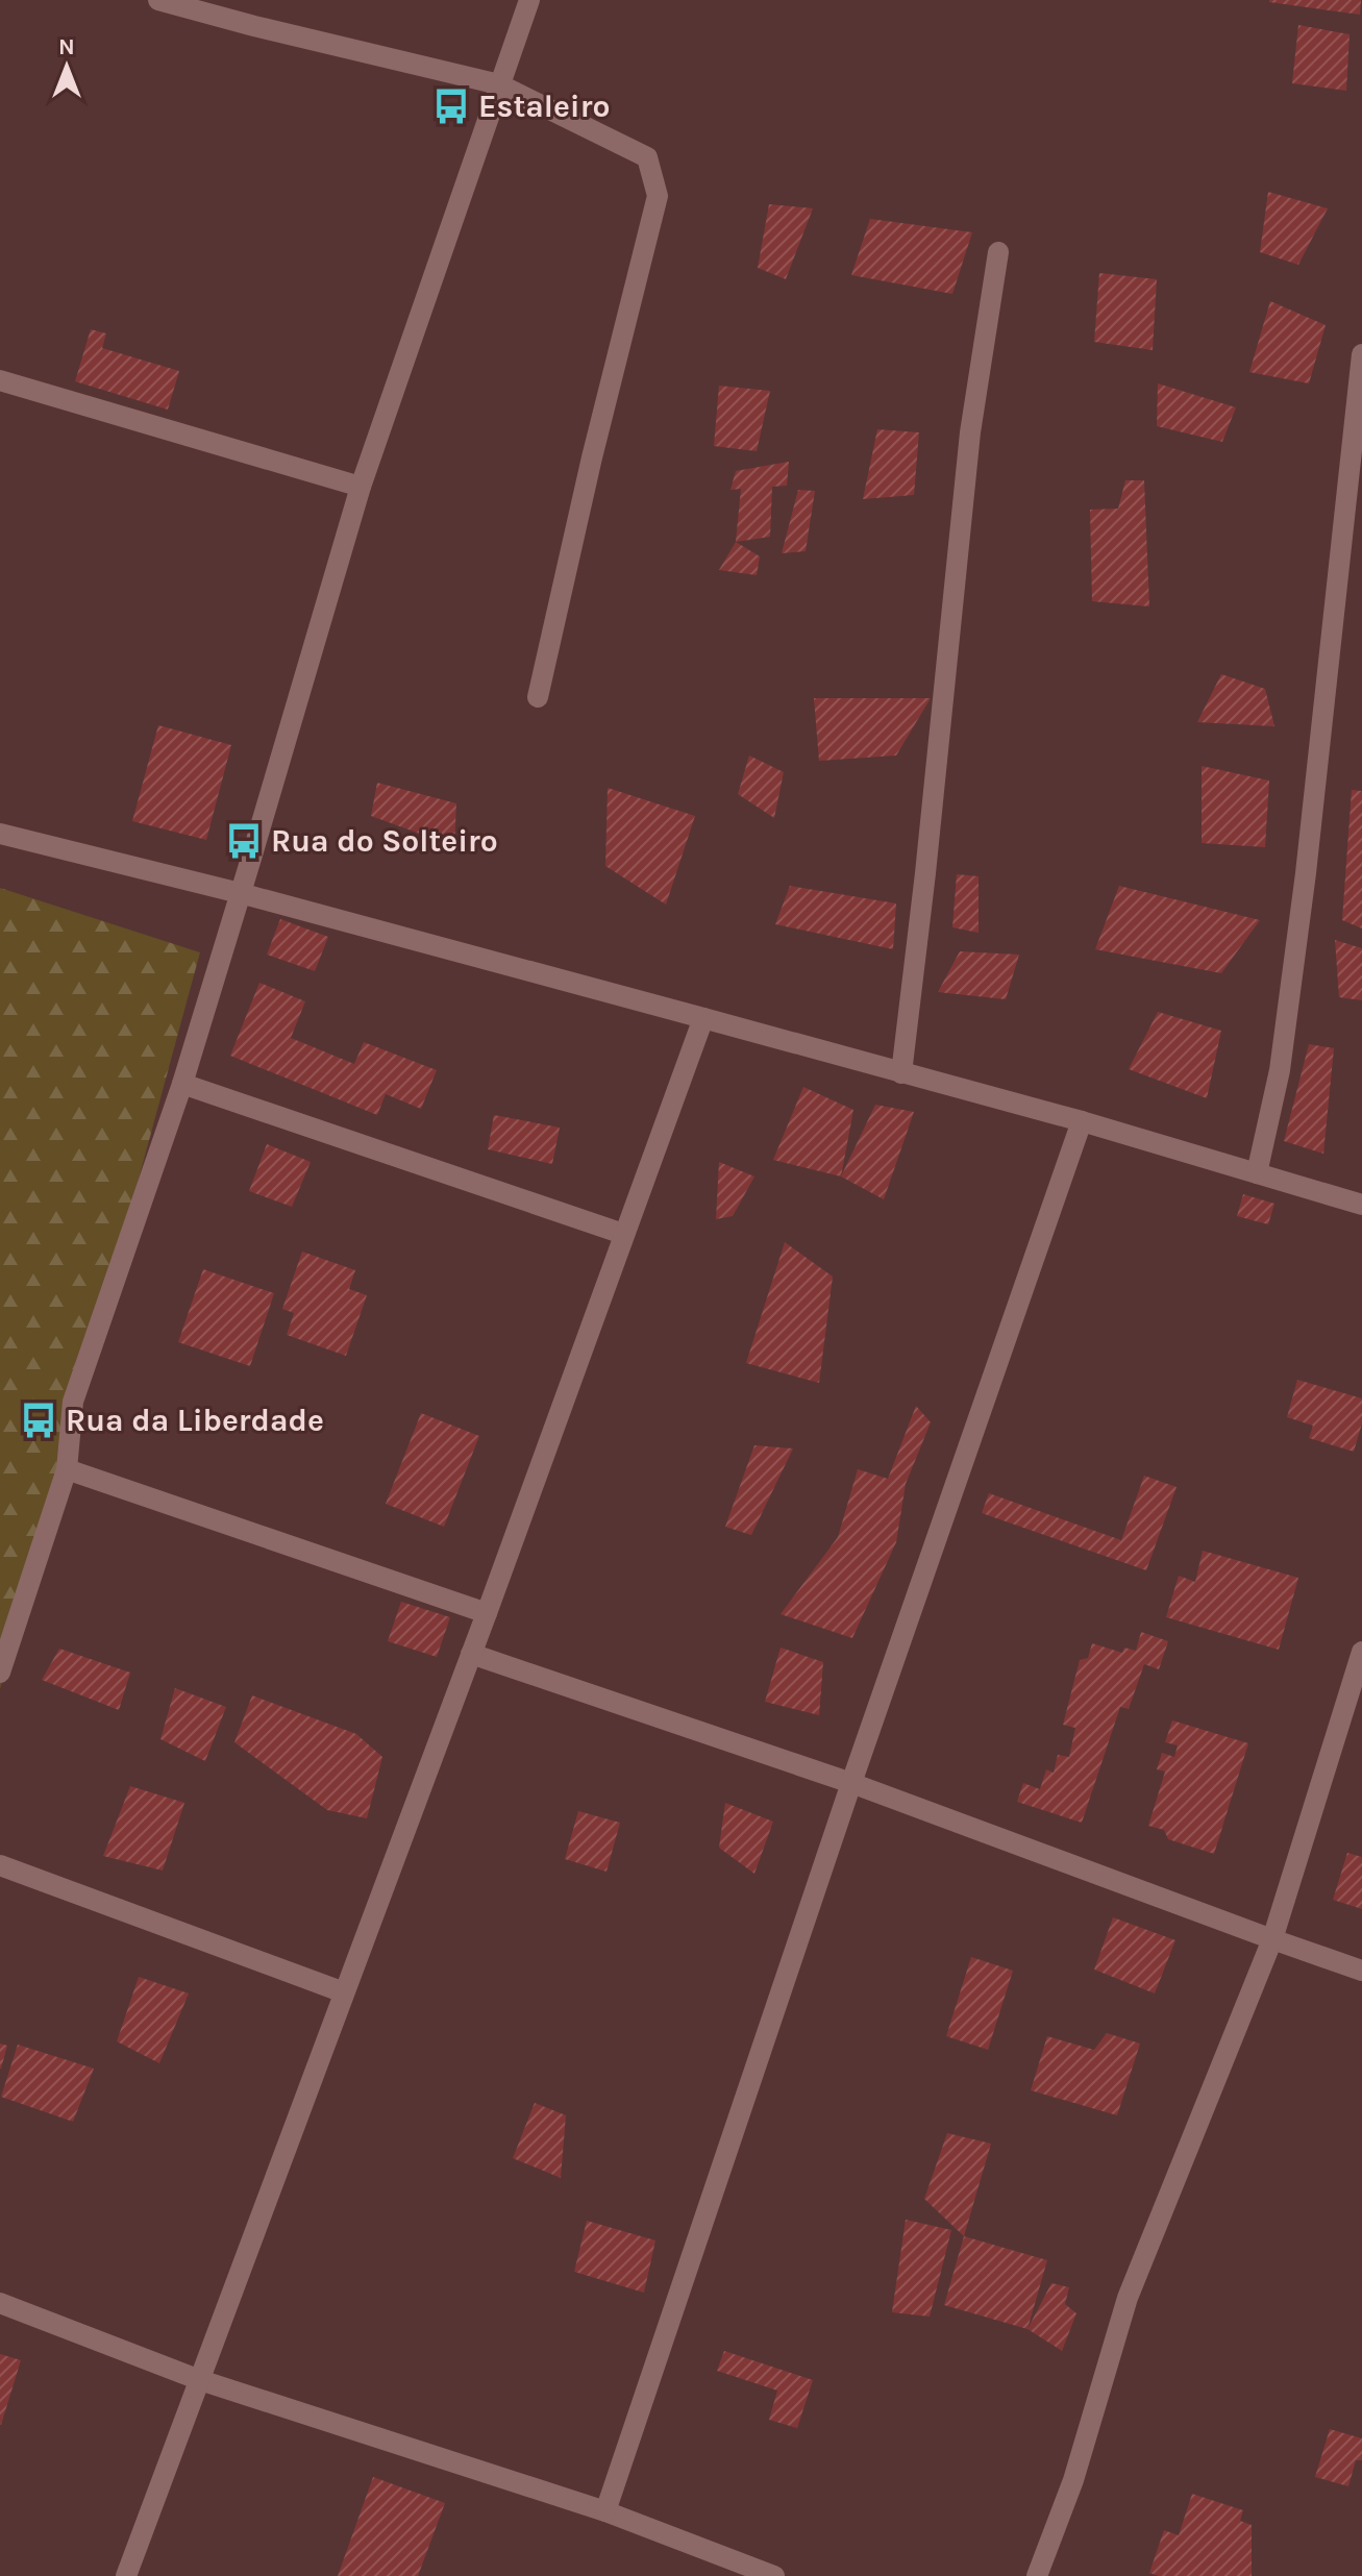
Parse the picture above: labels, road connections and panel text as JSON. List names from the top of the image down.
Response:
{
  "places": {
    "bus stop": ["Estaleiro", "Rua do Solteiro", "Rua da Liberdade"]
  },
  "north": "top"
}
